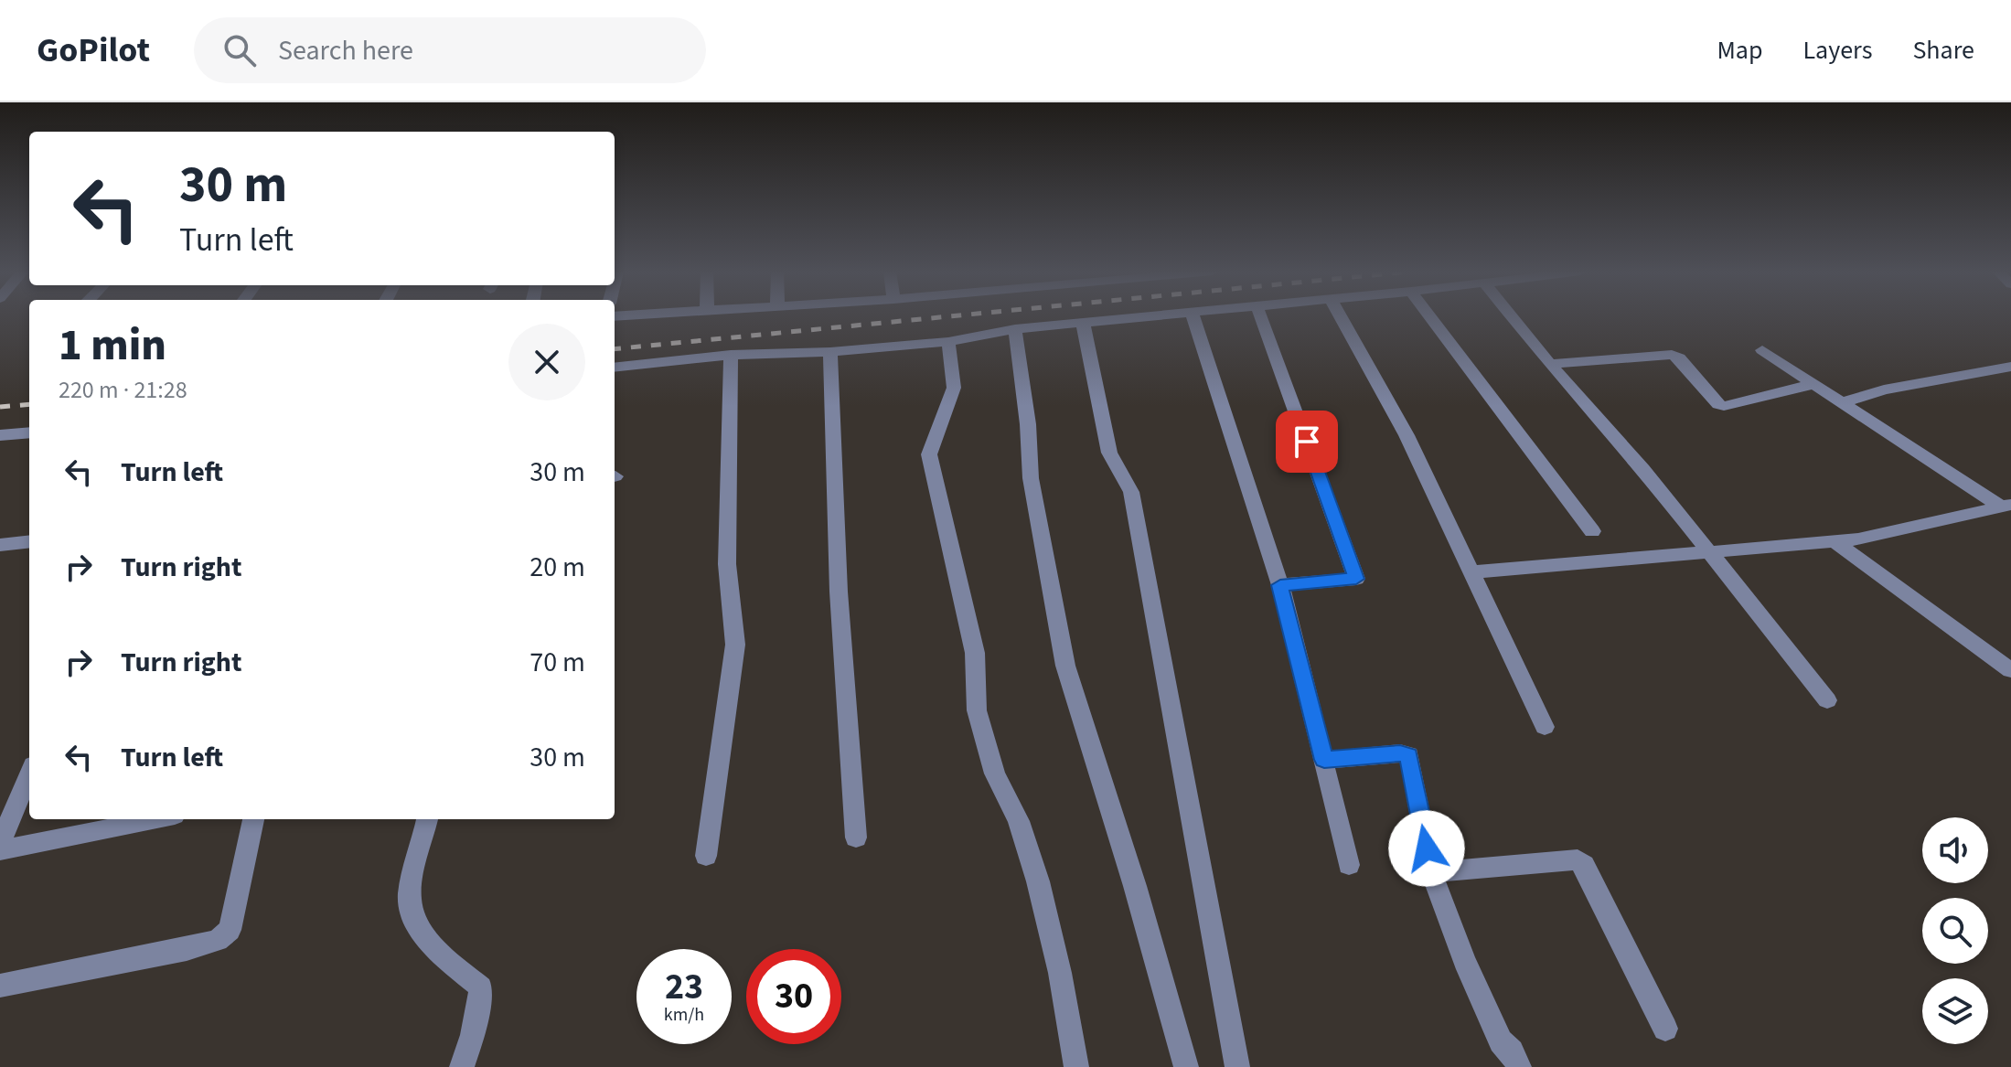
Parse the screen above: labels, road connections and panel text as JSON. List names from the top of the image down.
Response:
{
  "page": {
    "header": "GoPilot",
    "search": "Search here",
    "nav": ["Map", "Layers", "Share"],
    "turn": ["30 m", "Turn left"],
    "heading": ["1 min", "220 m · 21:28"],
    "list": [
      {
        "name": "Turn left",
        "value": "30 m"
      },
      {
        "name": "Turn right",
        "value": "20 m"
      },
      {
        "name": "Turn right",
        "value": "70 m"
      },
      {
        "name": "Turn left",
        "value": "30 m"
      }
    ],
    "speed": "23 km/h",
    "limit": "30"
  }
}
